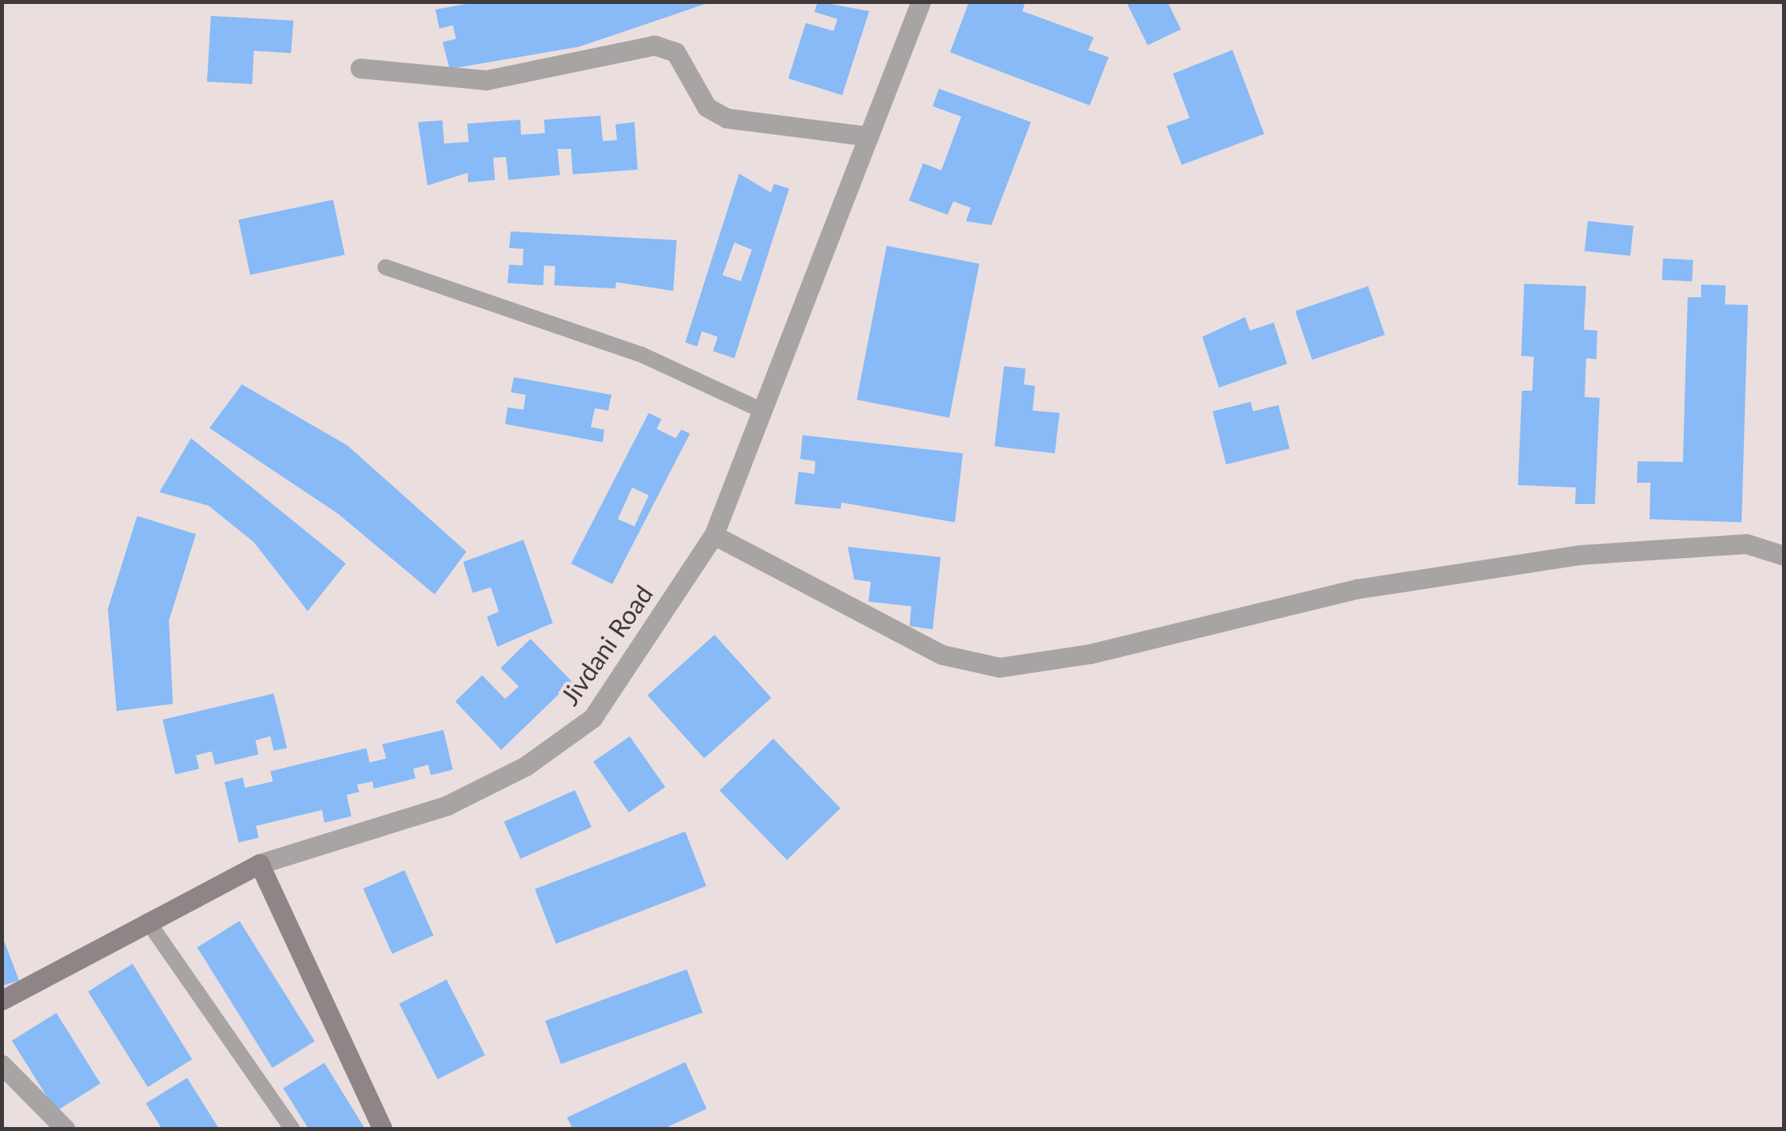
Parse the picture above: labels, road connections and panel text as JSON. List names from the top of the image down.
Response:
{
  "streets": {
    "main road": ["Jivdani Road"]
  }
}
